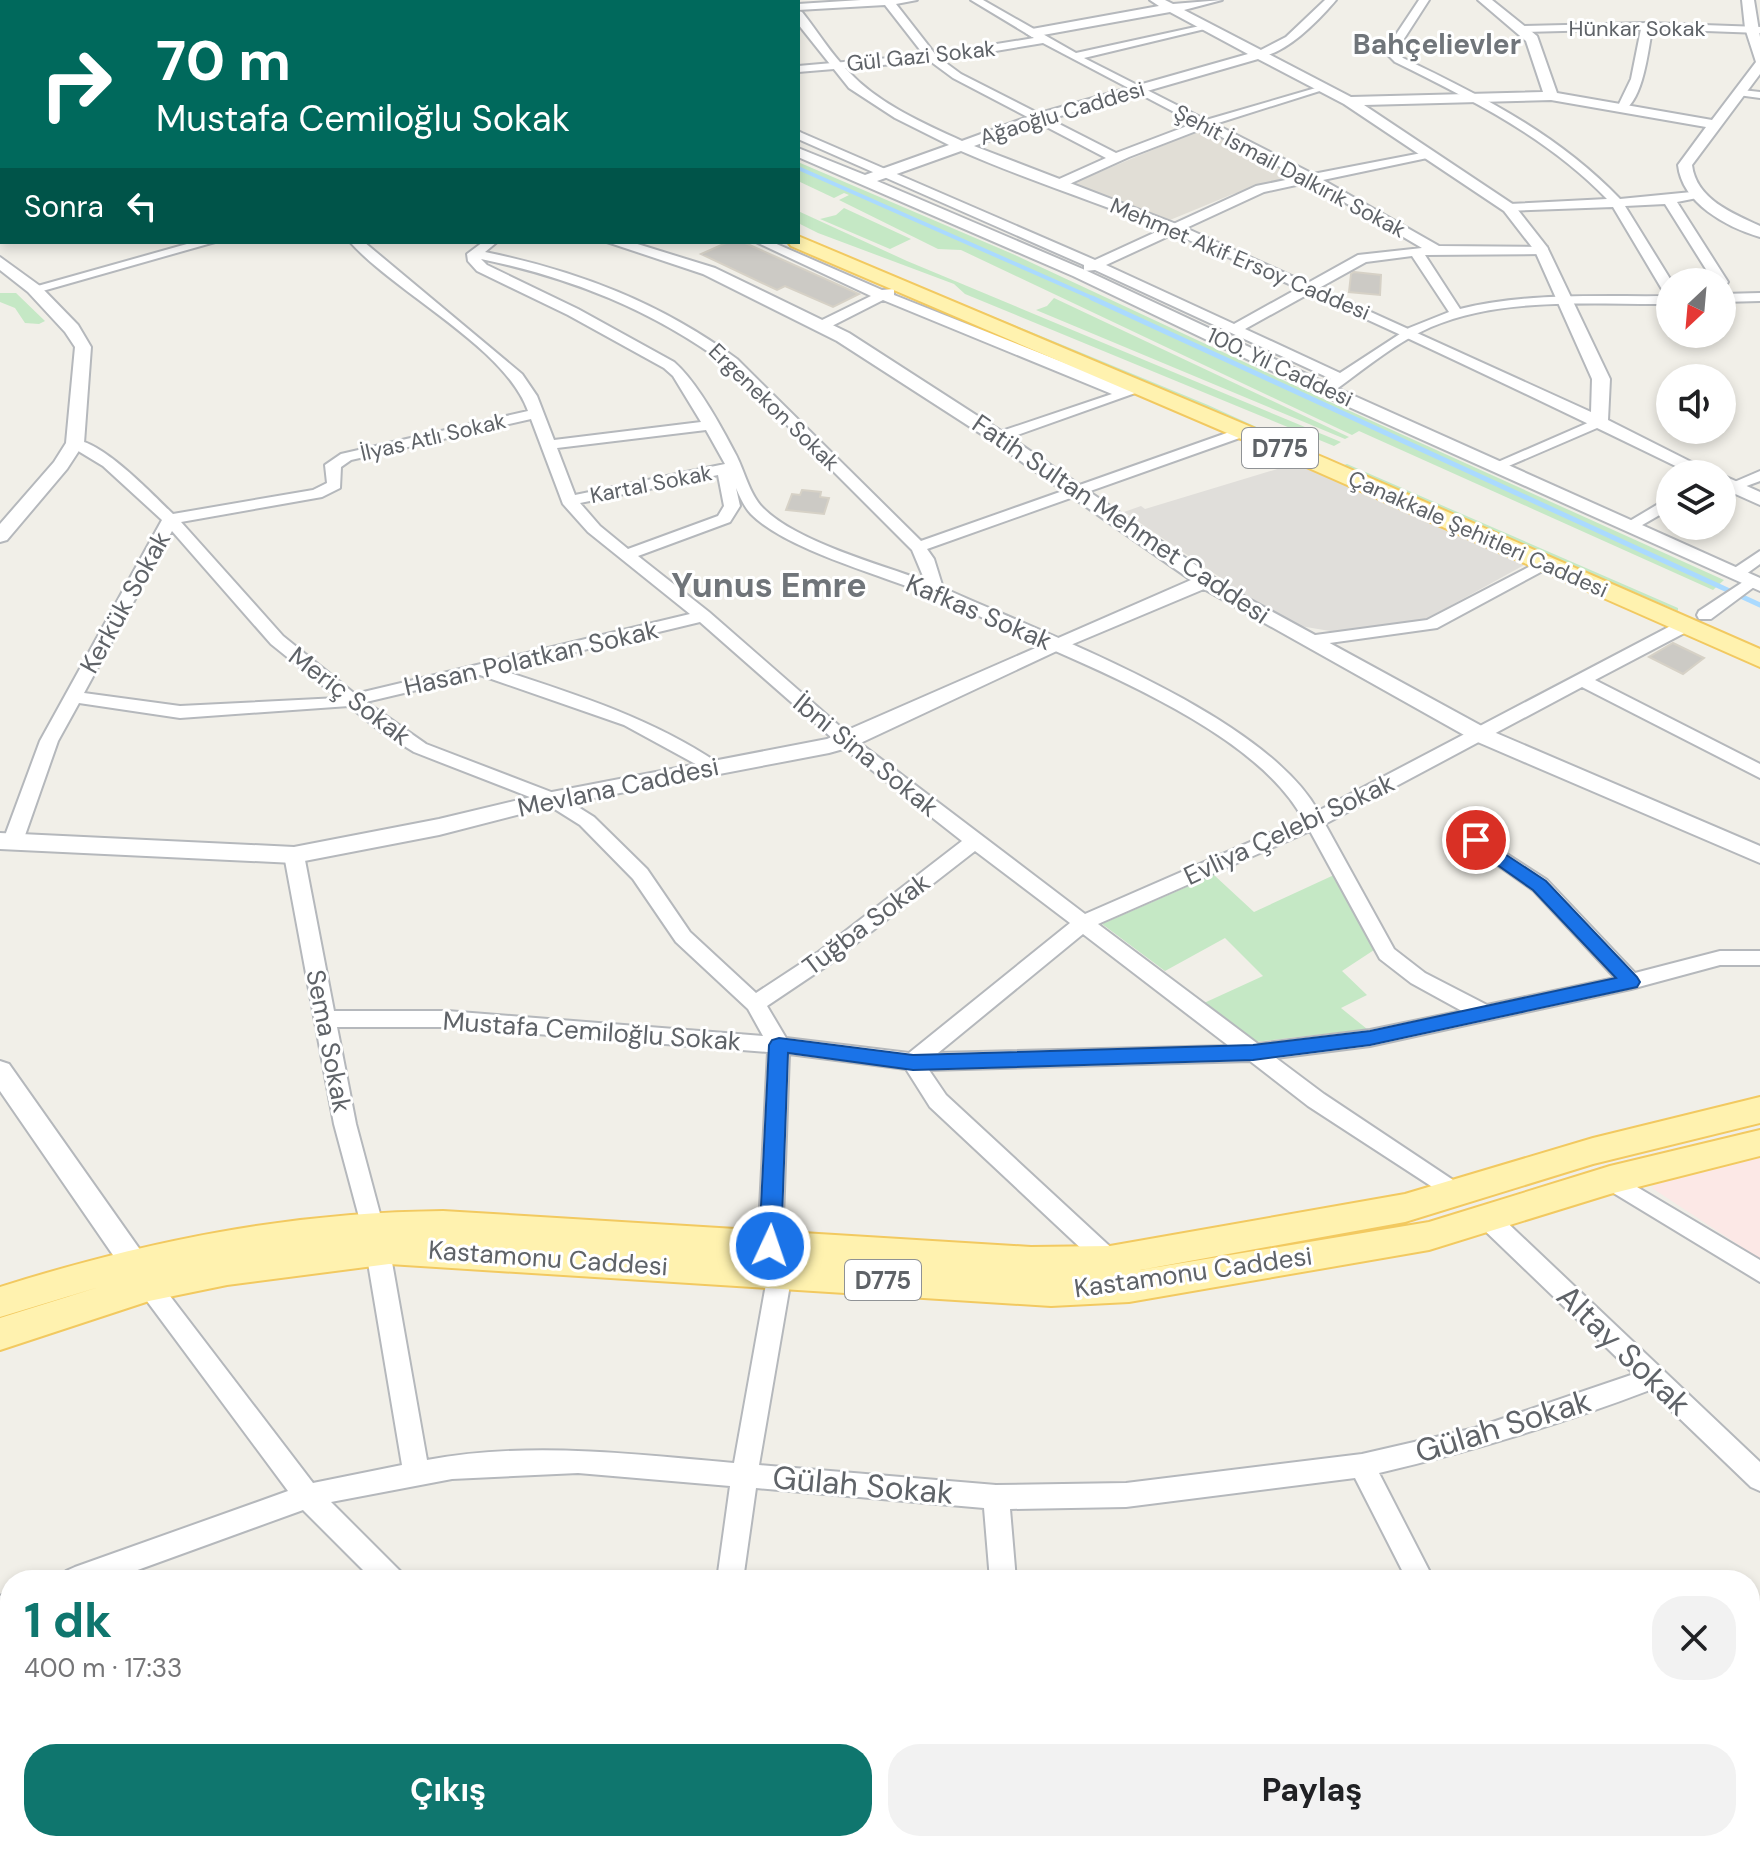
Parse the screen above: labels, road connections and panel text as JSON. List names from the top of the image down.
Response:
{
  "streets": {
    "main road": ["D775", "Çanakkale Şehitleri Caddesi", "Kastamonu Caddesi"],
    "street": [
      "Hünkar Sokak",
      "Gül Gazi Sokak",
      "Ağaoğlu Caddesi",
      "Şehit İsmail Dalkırık Sokak",
      "Mehmet Akif Ersoy Caddesi",
      "100. Yıl Caddesi",
      "Ergenekon Sokak",
      "İlyas Atlı Sokak",
      "Kartal Sokak",
      "Fatih Sultan Mehmet Caddesi",
      "Kerkük Sokak",
      "Kafkas Sokak",
      "Hasan Polatkan Sokak",
      "Meriç Sokak",
      "İbni Sina Sokak",
      "Mevlana Caddesi",
      "Evliya Çelebi Sokak",
      "Tuğba Sokak",
      "Mustafa Cemiloğlu Sokak",
      "Sema Sokak",
      "Altay Sokak",
      "Gülah Sokak"
    ]
  },
  "crossings": [
    ["Gül Gazi Sokak", "Şehit İsmail Dalkırık Sokak"],
    ["Gül Gazi Sokak", "Mehmet Akif Ersoy Caddesi"],
    ["Ağaoğlu Caddesi", "Şehit İsmail Dalkırık Sokak"],
    ["Ağaoğlu Caddesi", "Mehmet Akif Ersoy Caddesi"],
    ["Ağaoğlu Caddesi", "100. Yıl Caddesi"],
    ["100. Yıl Caddesi", "Evliya Çelebi Sokak"],
    ["Ergenekon Sokak", "Kafkas Sokak"],
    ["İlyas Atlı Sokak", "Kerkük Sokak"],
    ["İlyas Atlı Sokak", "İbni Sina Sokak"],
    ["Kartal Sokak", "Kafkas Sokak"],
    ["Kartal Sokak", "İbni Sina Sokak"],
    ["Fatih Sultan Mehmet Caddesi", "Mevlana Caddesi"],
    ["Fatih Sultan Mehmet Caddesi", "Evliya Çelebi Sokak"],
    ["Çanakkale Şehitleri Caddesi", "Evliya Çelebi Sokak"],
    ["Kerkük Sokak", "Hasan Polatkan Sokak"],
    ["Kerkük Sokak", "Meriç Sokak"],
    ["Kerkük Sokak", "Mevlana Caddesi"],
    ["Kafkas Sokak", "Mevlana Caddesi"],
    ["Kafkas Sokak", "Evliya Çelebi Sokak"],
    ["Kafkas Sokak", "Mustafa Cemiloğlu Sokak"],
    ["Hasan Polatkan Sokak", "Meriç Sokak"],
    ["Hasan Polatkan Sokak", "İbni Sina Sokak"],
    ["Meriç Sokak", "Mevlana Caddesi"],
    ["Meriç Sokak", "Tuğba Sokak"],
    ["Meriç Sokak", "Mustafa Cemiloğlu Sokak"],
    ["İbni Sina Sokak", "Mevlana Caddesi"],
    ["İbni Sina Sokak", "Evliya Çelebi Sokak"],
    ["İbni Sina Sokak", "Tuğba Sokak"],
    ["İbni Sina Sokak", "Mustafa Cemiloğlu Sokak"],
    ["İbni Sina Sokak", "Kastamonu Caddesi"],
    ["Mevlana Caddesi", "Sema Sokak"],
    ["Evliya Çelebi Sokak", "Mustafa Cemiloğlu Sokak"],
    ["Mustafa Cemiloğlu Sokak", "Sema Sokak"],
    ["Sema Sokak", "Kastamonu Caddesi"],
    ["Sema Sokak", "Gülah Sokak"],
    ["Kastamonu Caddesi", "Altay Sokak"],
    ["Altay Sokak", "Gülah Sokak"]
  ],
  "districts": ["Bahçelievler", "Yunus Emre"],
  "north": "bottom left",
  "page": {
    "turn": ["70 m", "Mustafa Cemiloğlu Sokak"],
    "then": "Sonra",
    "heading": ["1 dk", "400 m · 17:33"],
    "buttons": ["Çıkış", "Paylaş"]
  }
}
